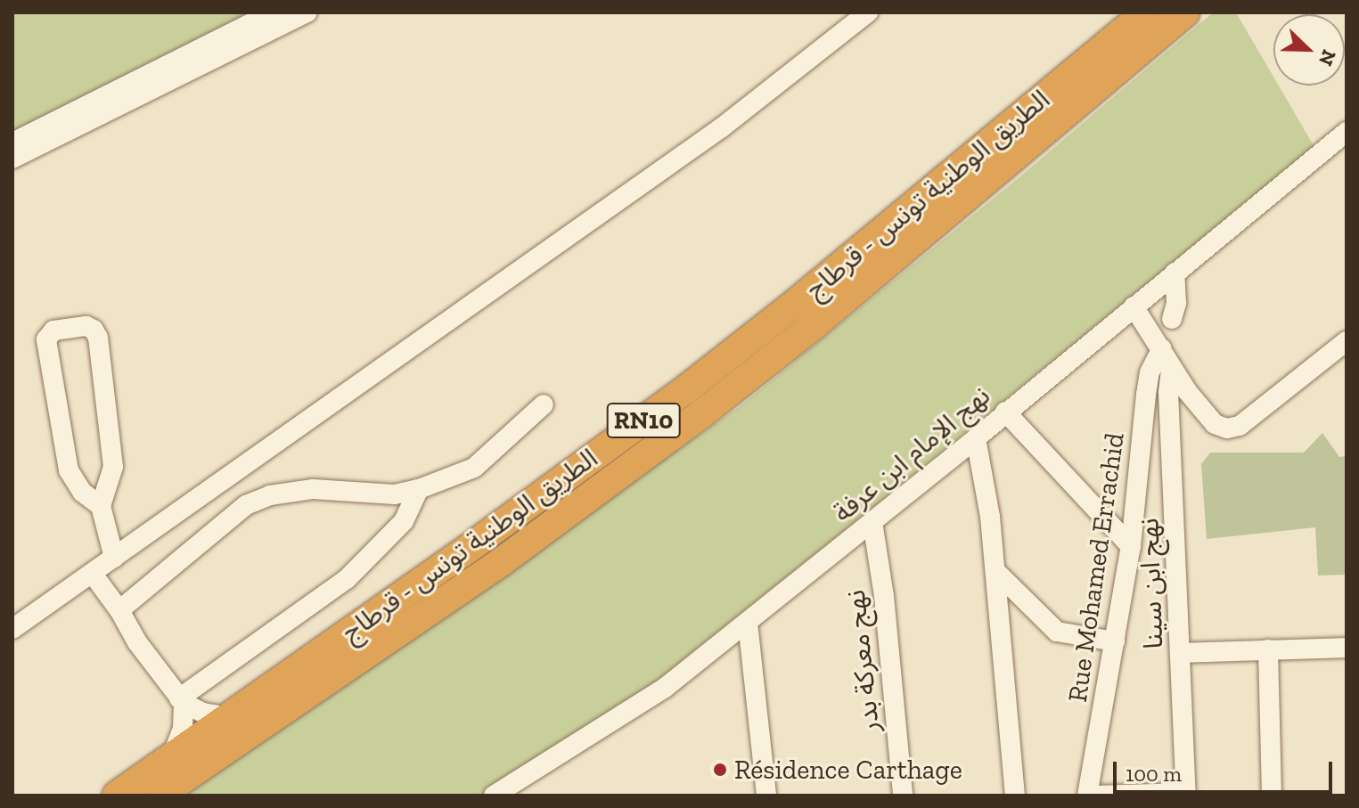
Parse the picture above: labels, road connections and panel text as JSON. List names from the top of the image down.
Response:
{
  "streets": {
    "highway": ["الطريق الوطنية تونس - قرطاج", "RN10"],
    "street": [
      "نهج الإمام ابن عرفة",
      "Rue Mohamed Errachid",
      "نهج ابن سينا",
      "نهج معركة بدر"
    ]
  },
  "crossings": [
    ["نهج الإمام ابن عرفة", "نهج معركة بدر"]
  ],
  "places": ["Résidence Carthage"],
  "scale_bar": "100 m",
  "north": "bottom right"
}
